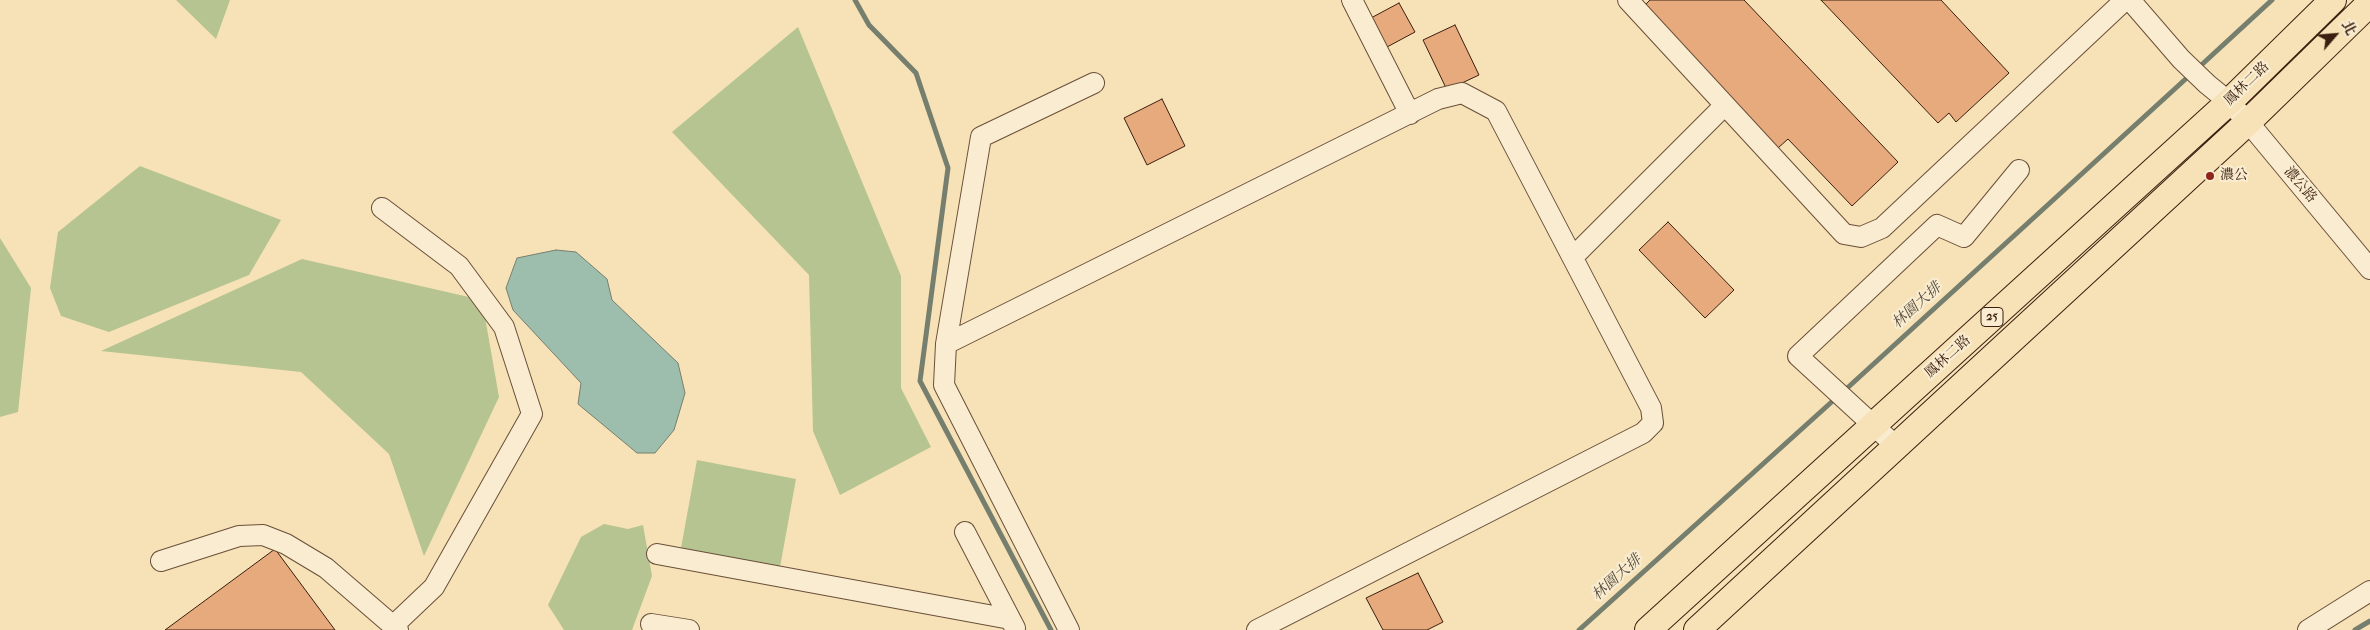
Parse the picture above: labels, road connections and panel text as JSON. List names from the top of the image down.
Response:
{
  "streets": {
    "main road": ["鳳林二路", "25"],
    "street": ["濃公路"]
  },
  "crossings": [
    ["鳳林二路", "濃公路"]
  ],
  "water": ["林園大排"],
  "places": ["濃公"],
  "north": "top right"
}
